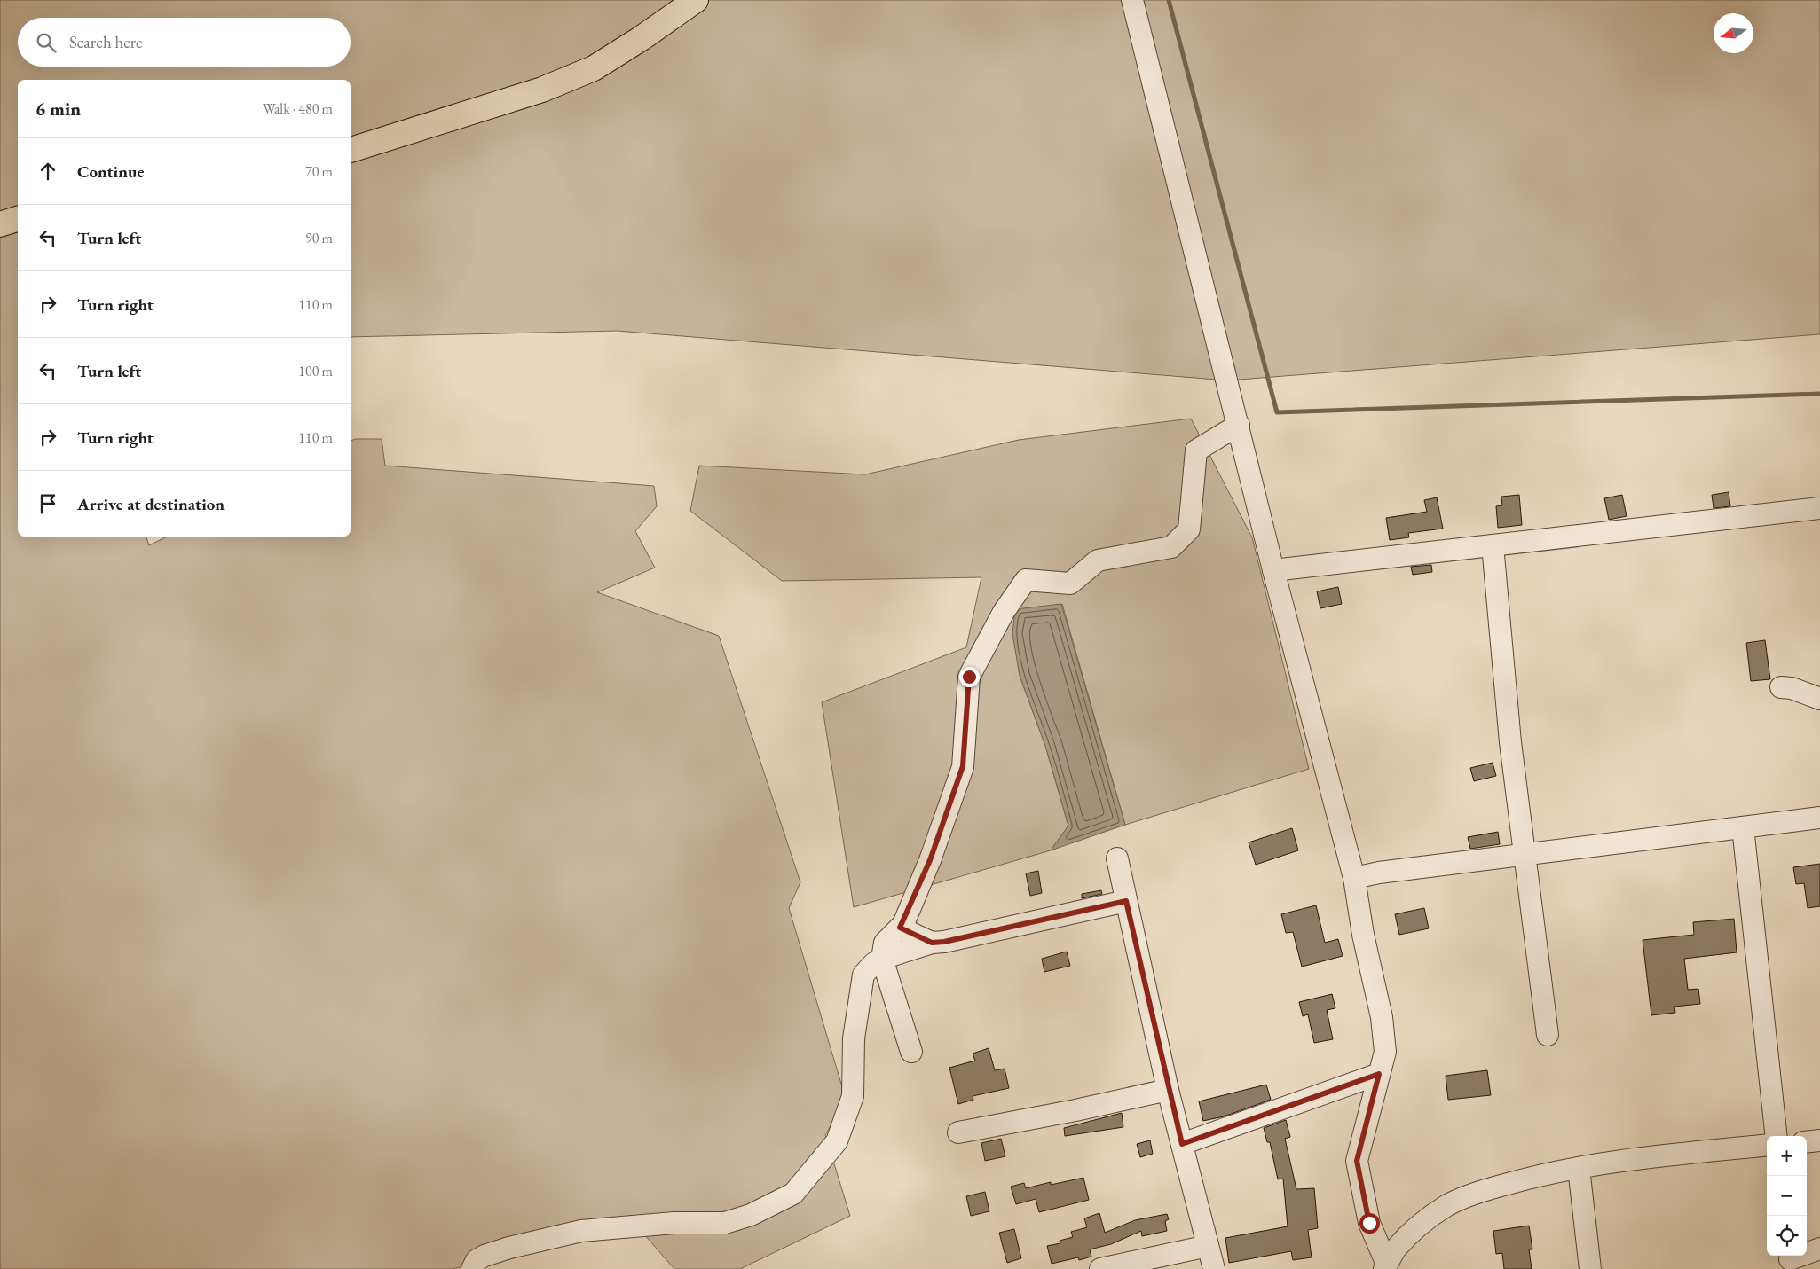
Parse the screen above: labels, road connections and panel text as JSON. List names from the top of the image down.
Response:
{
  "north": "left",
  "page": {
    "search": "Search here",
    "heading": ["6 min", "Walk · 480 m"],
    "list": [
      ["Continue", "70 m"],
      ["Turn left", "90 m"],
      ["Turn right", "110 m"],
      ["Turn left", "100 m"],
      ["Turn right", "110 m"],
      "Arrive at destination"
    ],
    "map_buttons": ["+", "−"]
  }
}
